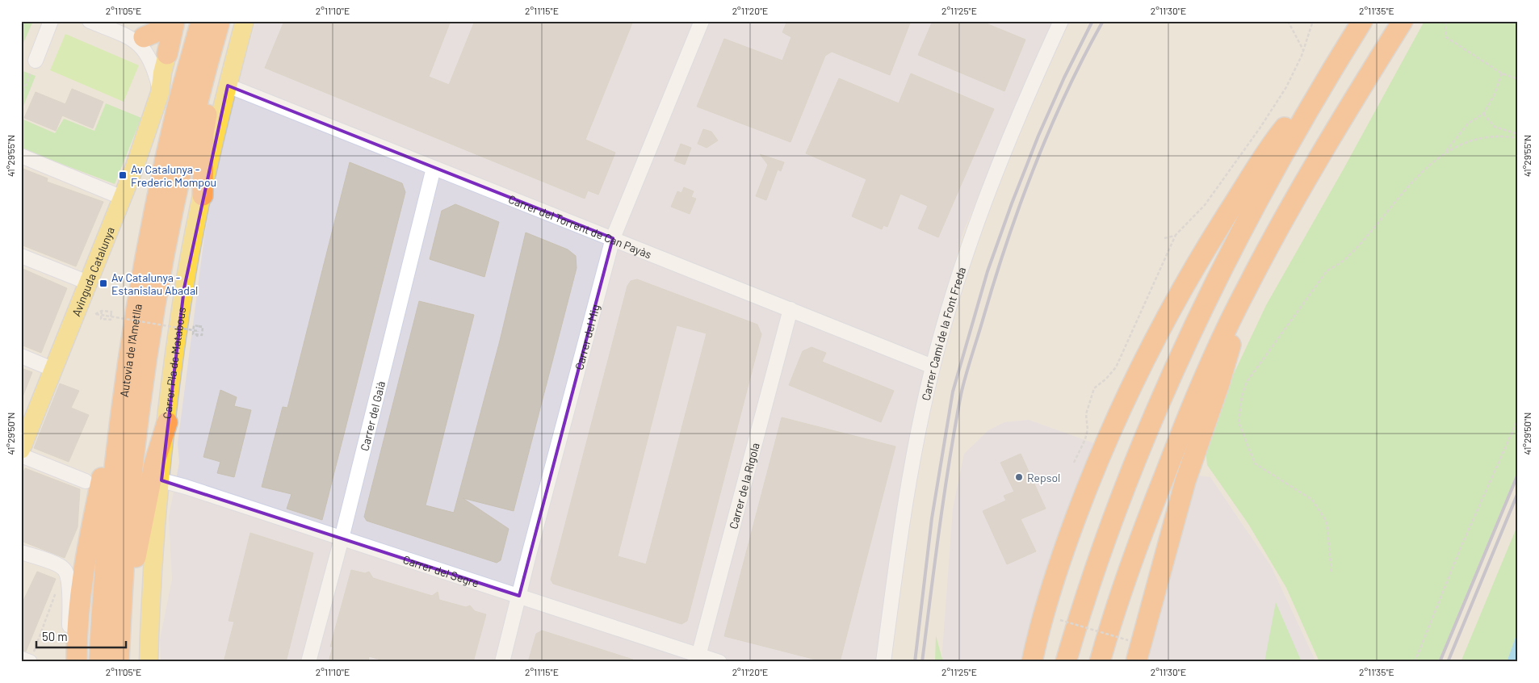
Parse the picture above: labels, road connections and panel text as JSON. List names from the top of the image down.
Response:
{
  "streets": {
    "highway": ["Autovia de l'Ametlla"],
    "main road": ["Avinguda Catalunya", "Carrer Pla de Matabous"],
    "street": [
      "Carrer del Torrent de Can Payàs",
      "Carrer Camí de la Font Freda",
      "Carrer del Mig",
      "Carrer del Gaià",
      "Carrer de la Rigola",
      "Carrer del Segre"
    ]
  },
  "crossings": [
    ["Carrer del Torrent de Can Payàs", "Carrer Camí de la Font Freda"],
    ["Carrer del Torrent de Can Payàs", "Carrer del Mig"],
    ["Carrer del Torrent de Can Payàs", "Carrer Pla de Matabous"],
    ["Carrer del Torrent de Can Payàs", "Carrer del Gaià"],
    ["Carrer del Torrent de Can Payàs", "Carrer de la Rigola"],
    ["Carrer del Mig", "Carrer del Segre"],
    ["Carrer Pla de Matabous", "Carrer del Segre"],
    ["Carrer del Gaià", "Carrer del Segre"],
    ["Carrer de la Rigola", "Carrer del Segre"]
  ],
  "places": {
    "transit": ["Av Catalunya - Frederic Mompou", "Av Catalunya - Estanislau Abadal"],
    "other": ["Repsol"]
  },
  "scale_bar": "50 m",
  "coordinates": [
    "2°11'05\"E",
    "2°11'10\"E",
    "2°11'15\"E",
    "2°11'20\"E",
    "2°11'25\"E",
    "2°11'30\"E",
    "2°11'35\"E",
    "41°29'55\"N",
    "41°29'50\"N"
  ]
}
